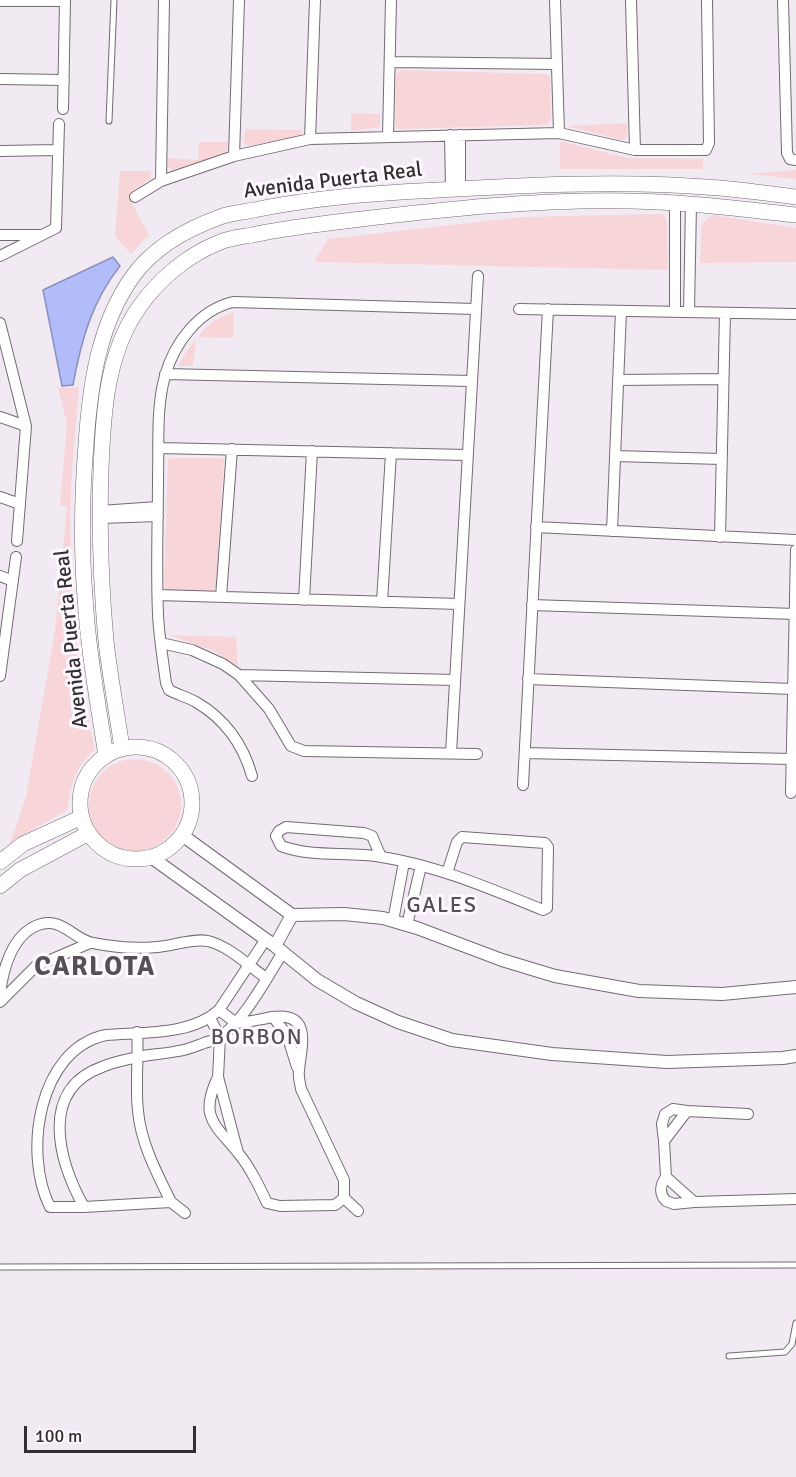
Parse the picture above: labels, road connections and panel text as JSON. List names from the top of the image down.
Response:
{
  "streets": {
    "main road": ["Avenida Puerta Real"]
  },
  "districts": ["GALES", "CARLOTA", "BORBON"],
  "scale_bar": "100 m"
}
